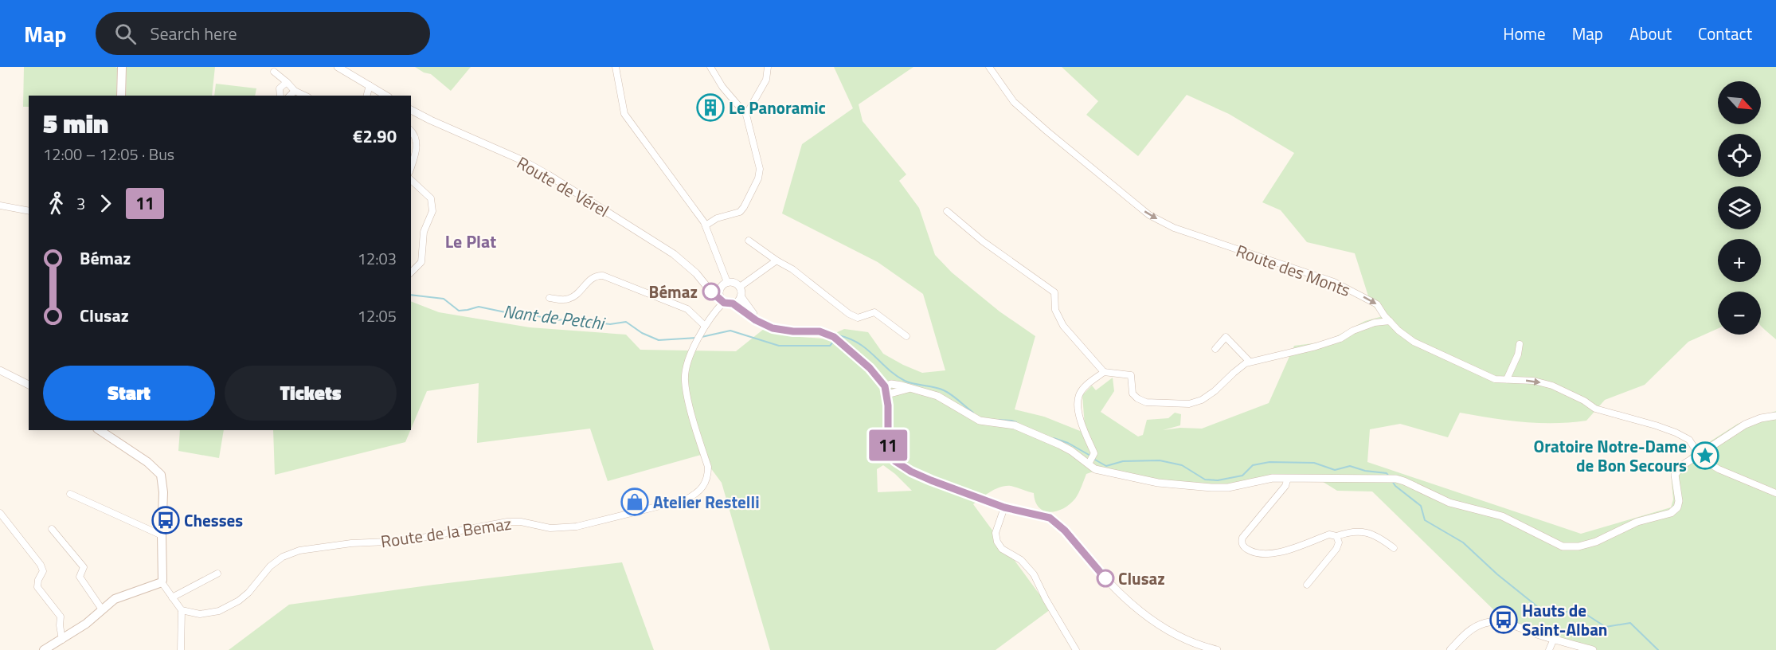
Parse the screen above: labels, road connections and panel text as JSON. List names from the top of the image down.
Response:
{
  "streets": {
    "street": ["Route de Vérel", "Route des Monts", "Route de la Bemaz"]
  },
  "crossings": [
    ["Route de Vérel", "Route de la Bemaz"]
  ],
  "one_way": ["Route des Monts"],
  "districts": ["Le Plat"],
  "water": ["Nant de Petchi"],
  "places": {
    "building": ["Le Panoramic"],
    "other": ["Bémaz", "Clusaz"],
    "place": ["Oratoire Notre-Dame de Bon Secours"],
    "shop": ["Atelier Restelli"],
    "bus stop": ["Chesses", "Hauts de Saint-Alban"]
  },
  "lines": ["bus line 11"],
  "north": "bottom right",
  "page": {
    "header": "Map",
    "search": "Search here",
    "nav": [
      "Home",
      "Map",
      "About",
      "Contact"
    ],
    "on_map": "11",
    "map_buttons": ["+", "−"],
    "heading": ["5 min", "12:00 – 12:05 · Bus", "€2.90"],
    "legs": ["3", "11"],
    "list": [
      {
        "name": "Bémaz",
        "value": "12:03"
      },
      {
        "name": "Clusaz",
        "value": "12:05"
      }
    ],
    "buttons": ["Start", "Tickets"]
  }
}
